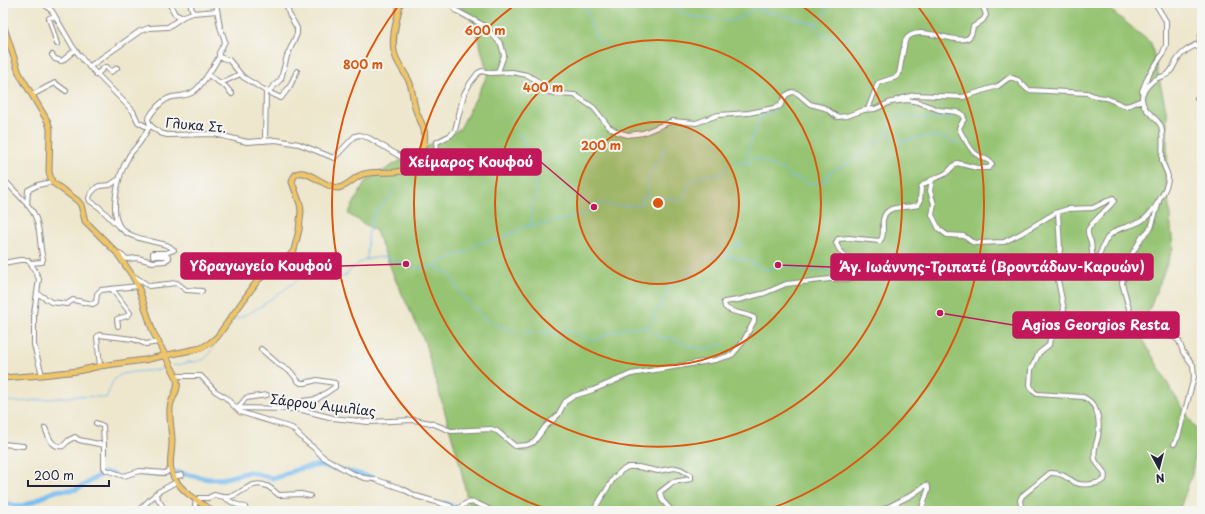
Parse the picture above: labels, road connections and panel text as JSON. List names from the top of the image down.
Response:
{
  "streets": {
    "street": ["Γλυκα Στ.", "Σάρρου Αιμιλίας"]
  },
  "places": [
    "Χείμαρος Κουφού",
    "Υδραγωγείο Κουφού",
    "Άγ. Ιωάννης-Τριπατέ (Βροντάδων-Καρυών)",
    "Agios Georgios Resta"
  ],
  "scale_bar": "200 m",
  "north": "bottom",
  "rings": [
    "600 m",
    "800 m",
    "400 m",
    "200 m"
  ]
}
